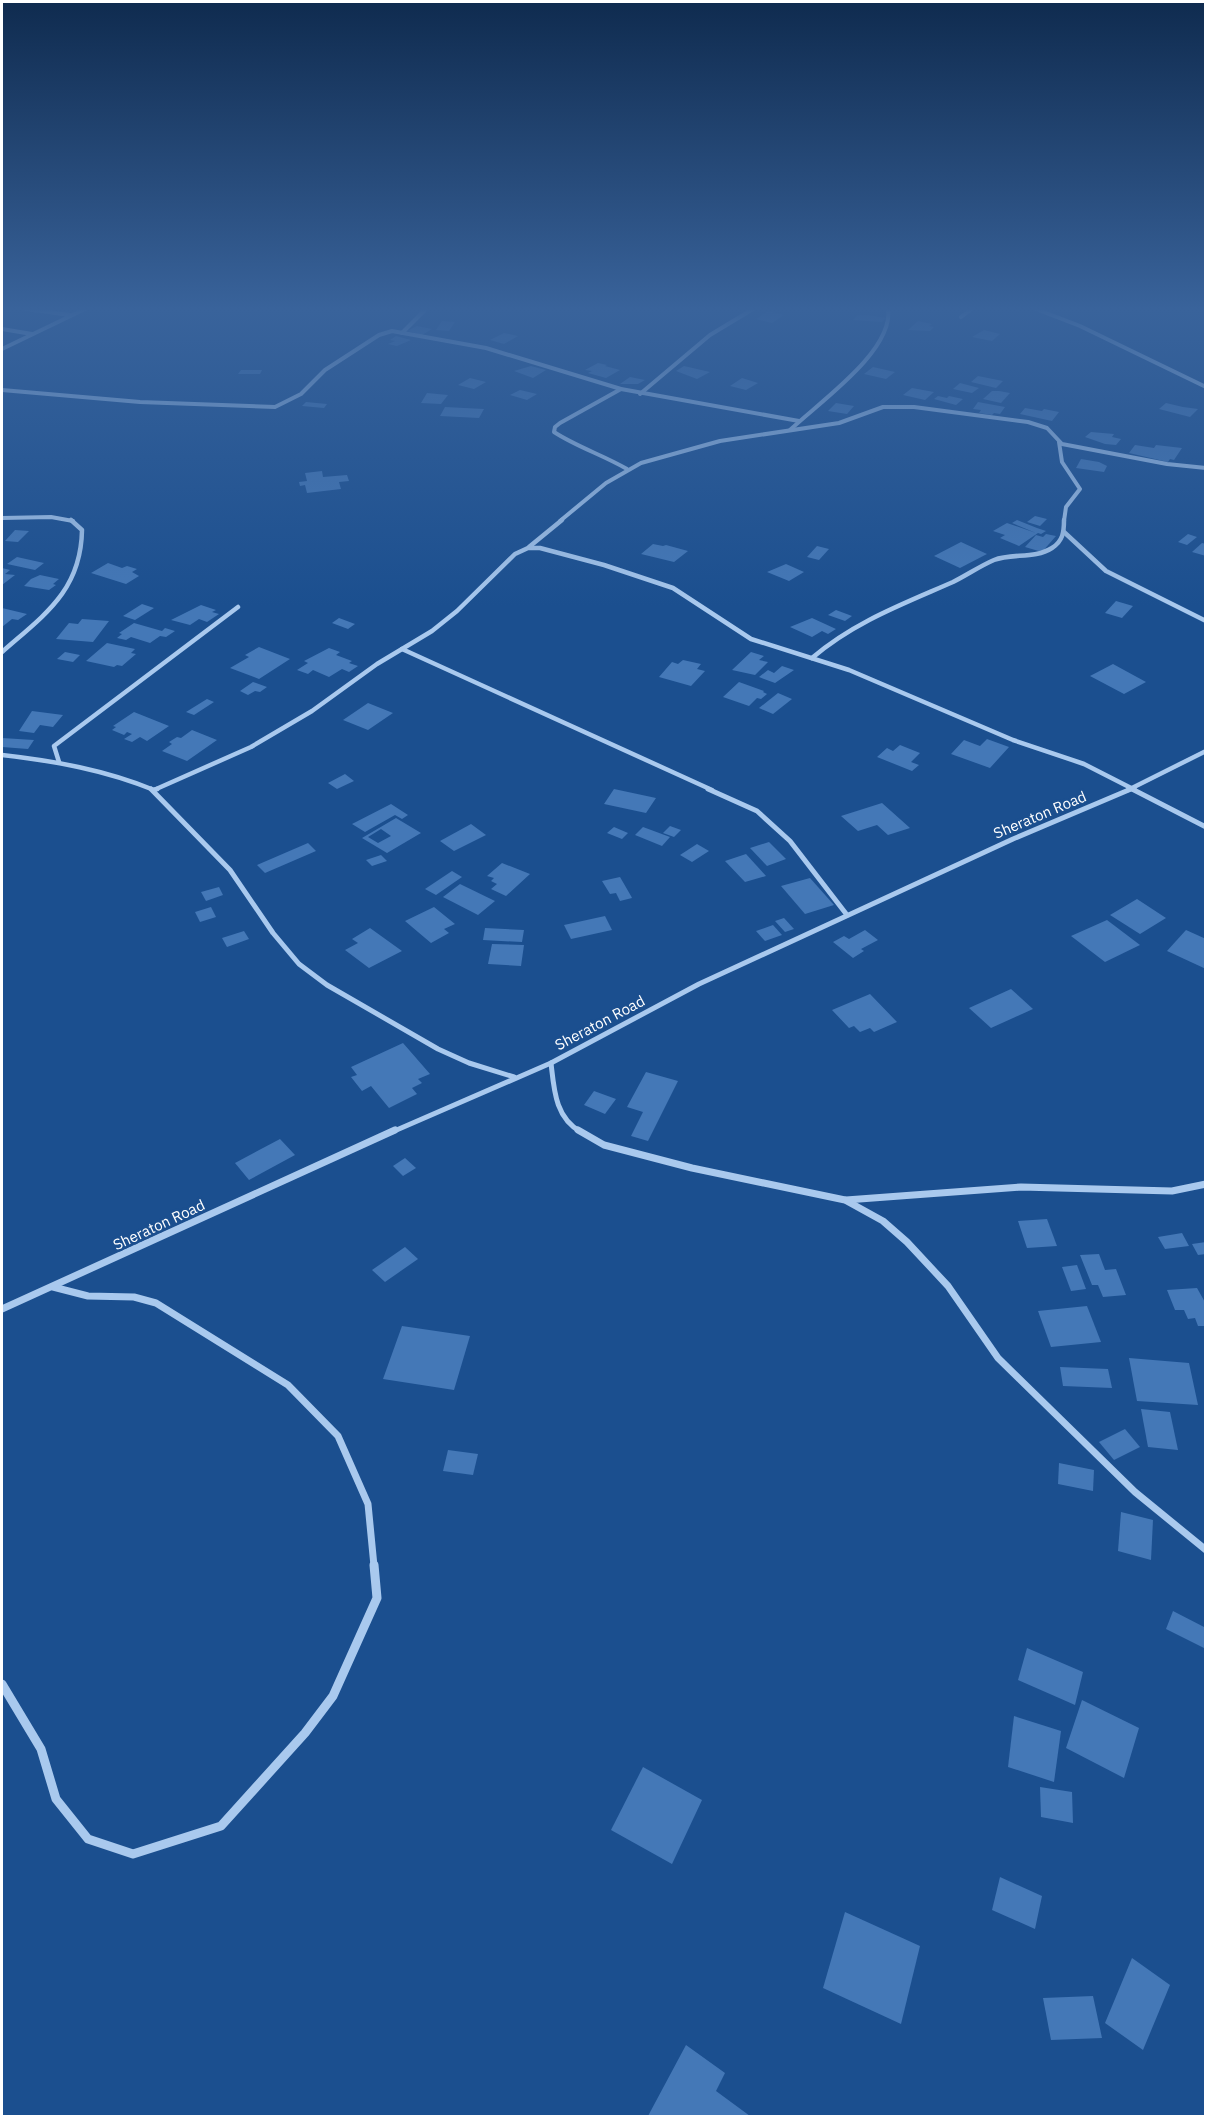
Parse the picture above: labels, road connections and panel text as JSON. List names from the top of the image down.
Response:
{
  "streets": {
    "street": ["Sheraton Road"]
  }
}
